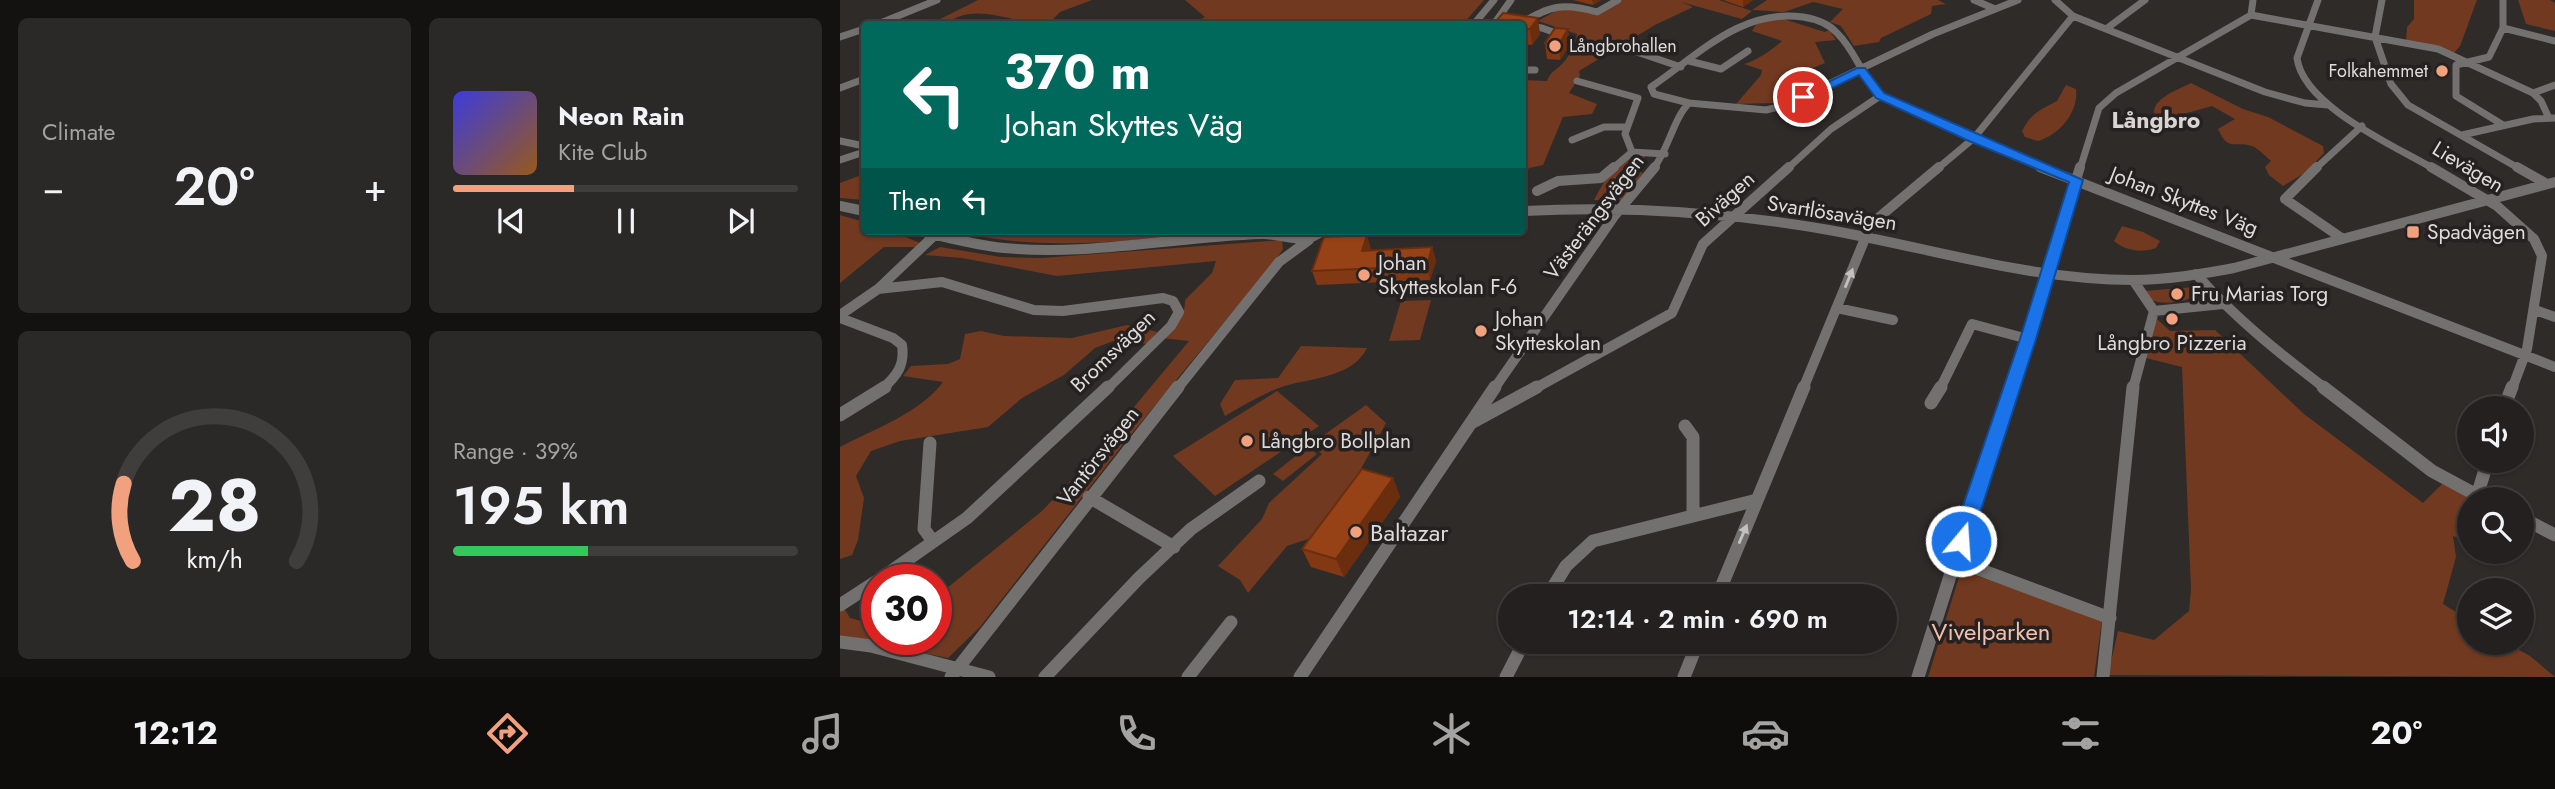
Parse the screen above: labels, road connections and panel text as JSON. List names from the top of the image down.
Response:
{
  "streets": {
    "street": [
      "Lievägen",
      "Bivägen",
      "Johan Skyttes Väg",
      "Svartlösavägen",
      "Västerängsvägen",
      "Bromsvägen",
      "Vantörsvägen"
    ]
  },
  "crossings": [
    ["Lievägen", "Johan Skyttes Väg"],
    ["Lievägen", "Svartlösavägen"],
    ["Bivägen", "Johan Skyttes Väg"],
    ["Bivägen", "Svartlösavägen"],
    ["Bivägen", "Västerängsvägen"],
    ["Johan Skyttes Väg", "Svartlösavägen"],
    ["Svartlösavägen", "Västerängsvägen"]
  ],
  "districts": ["Långbro"],
  "parks": ["Vivelparken"],
  "places": {
    "other": [
      "Långbrohallen",
      "Folkahemmet",
      "Johan Skytteskolan F-6",
      "Fru Marias Torg",
      "Långbro Pizzeria",
      "Johan Skytteskolan",
      "Långbro Bollplan",
      "Baltazar"
    ],
    "transit": ["Spadvägen"]
  },
  "page": {
    "tile": [
      "Climate",
      ["Range · 39%", "195 km"]
    ],
    "turn": ["370 m", "Johan Skyttes Väg"],
    "song": ["Neon Rain", "Kite Club"],
    "heat": ["−", "20°", "+"],
    "then": "Then",
    "limit": "30",
    "trip": "12:14 · 2 min · 690 m",
    "tabs": ["12:12", "20°"],
    "gauge": ["28", "km/h"]
  }
}
